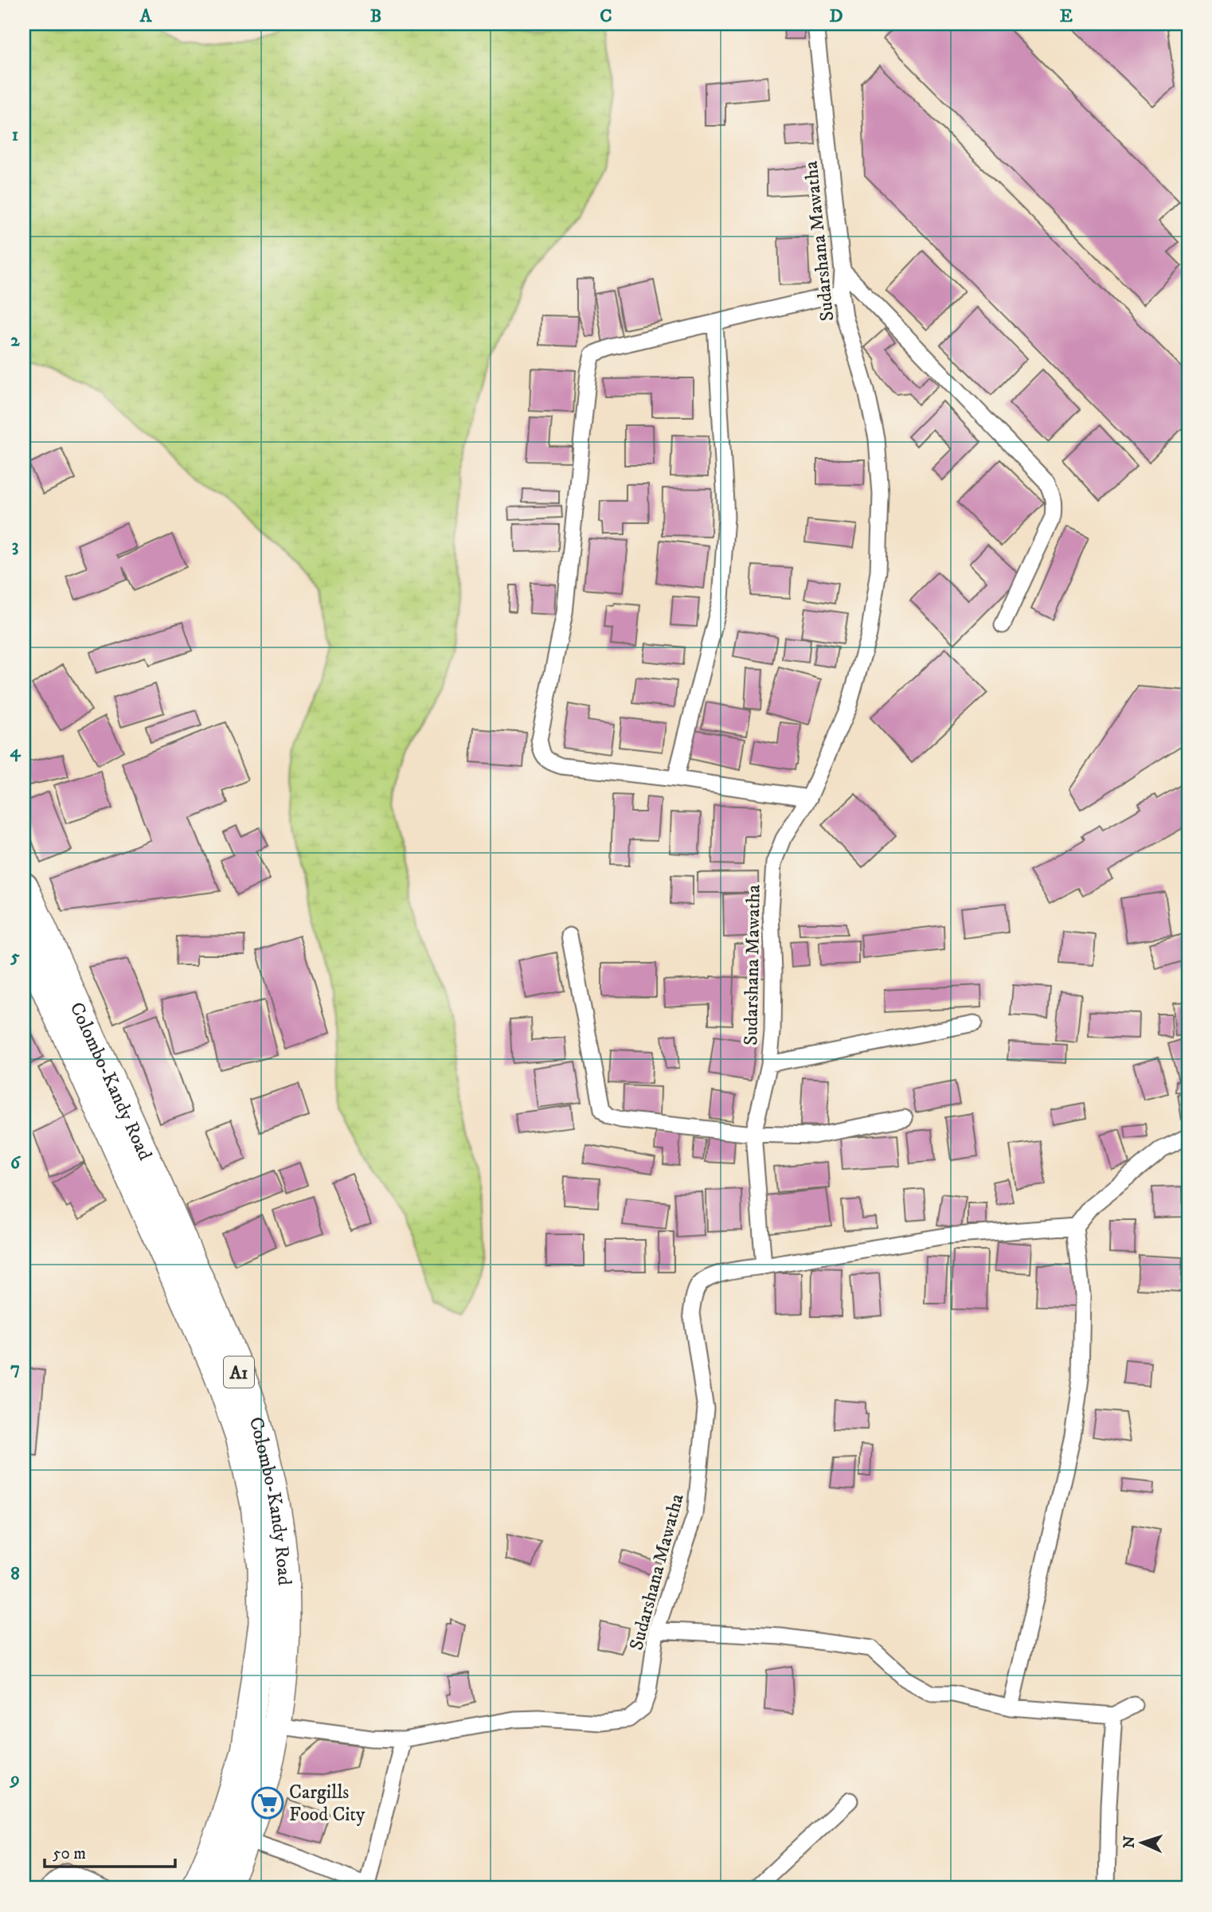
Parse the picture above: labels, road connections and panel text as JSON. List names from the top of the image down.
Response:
{
  "streets": {
    "highway": ["Colombo-Kandy Road", "A1"],
    "street": ["Sudarshana Mawatha"]
  },
  "crossings": [
    ["Sudarshana Mawatha", "Colombo-Kandy Road"]
  ],
  "places": {
    "supermarket": ["Cargills Food City"]
  },
  "scale_bar": "50 m",
  "north": "left",
  "grid": {
    "columns": [
      "A",
      "B",
      "C",
      "D",
      "E"
    ],
    "rows": [
      "1",
      "2",
      "3",
      "4",
      "5",
      "6",
      "7",
      "8",
      "9"
    ]
  }
}
